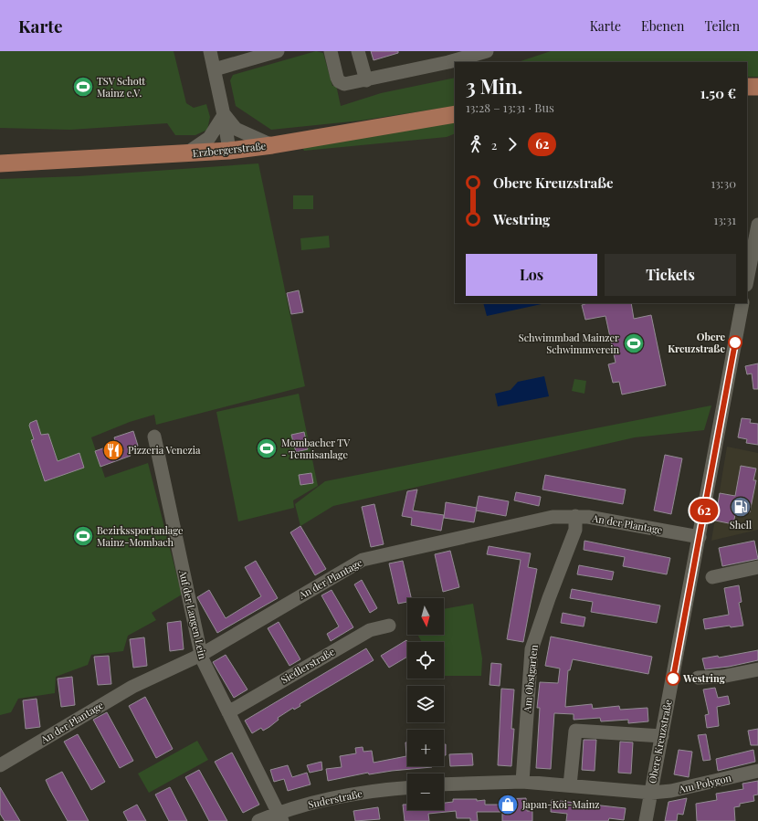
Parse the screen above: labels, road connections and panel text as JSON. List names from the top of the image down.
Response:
{
  "streets": {
    "main road": ["Erzbergerstraße"],
    "street": [
      "An der Plantage",
      "Auf der Langen Lein",
      "Siedlerstraße",
      "Am Obstgarten",
      "Obere Kreuzstraße",
      "Am Polygon",
      "Suderstraße"
    ]
  },
  "crossings": [
    ["An der Plantage", "Auf der Langen Lein"],
    ["An der Plantage", "Am Obstgarten"],
    ["An der Plantage", "Obere Kreuzstraße"],
    ["Auf der Langen Lein", "Siedlerstraße"],
    ["Auf der Langen Lein", "Suderstraße"],
    ["Obere Kreuzstraße", "Am Polygon"]
  ],
  "places": {
    "sports": [
      "TSV Schott Mainz e.V.",
      "Schwimmbad Mainzer Schwimmverein",
      "Mombacher TV - Tennisanlage",
      "Bezirkssportanlage Mainz-Mombach"
    ],
    "other": ["Obere Kreuzstraße", "Westring"],
    "restaurant": ["Pizzeria Venezia"],
    "fuel station": ["Shell"],
    "shop": ["Japan-Koi-Mainz"]
  },
  "lines": ["bus line 62"],
  "north": "bottom",
  "page": {
    "header": "Karte",
    "nav": ["Karte", "Ebenen", "Teilen"],
    "on_map": "62",
    "heading": ["3 Min.", "13:28 – 13:31 · Bus", "1.50 €"],
    "legs": ["2", "62"],
    "list": [
      {
        "name": "Obere Kreuzstraße",
        "value": "13:30"
      },
      {
        "name": "Westring",
        "value": "13:31"
      }
    ],
    "buttons": ["Los", "Tickets"],
    "map_buttons": ["+", "−"]
  }
}
